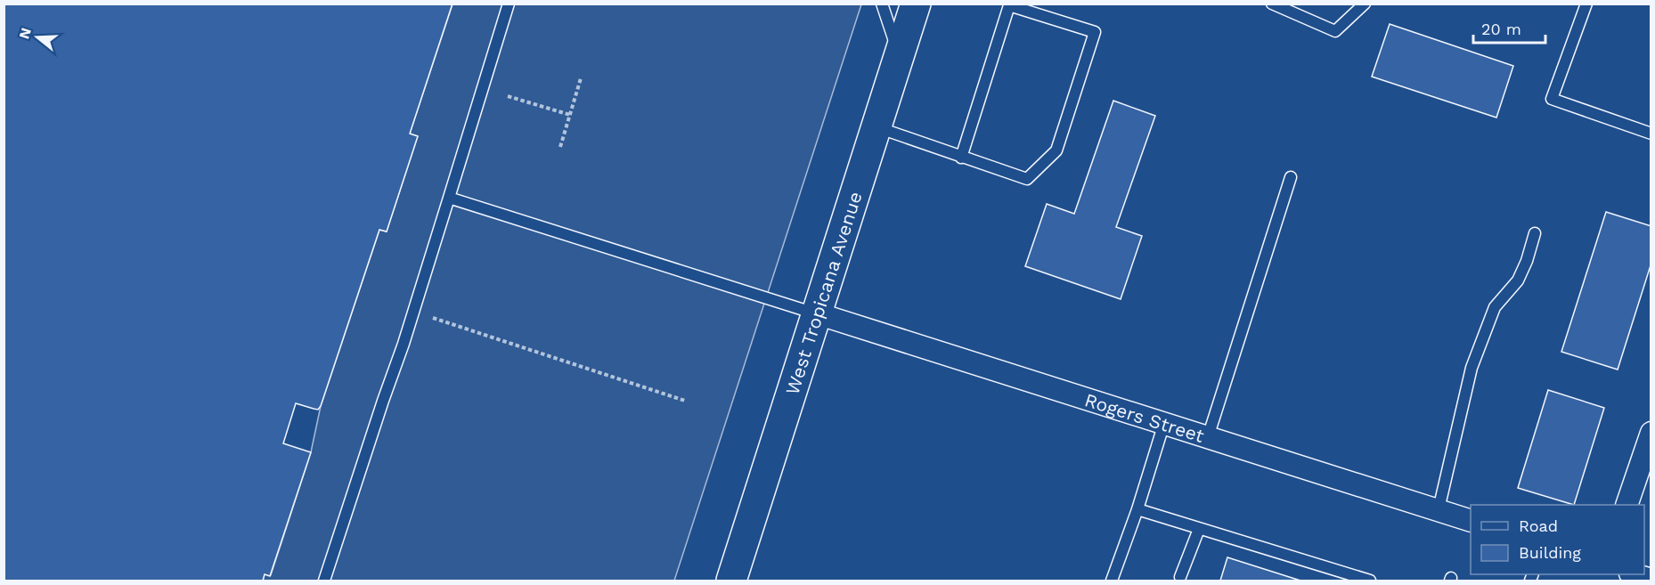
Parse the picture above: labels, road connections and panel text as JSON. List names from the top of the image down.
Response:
{
  "streets": {
    "main road": ["West Tropicana Avenue"],
    "street": ["Rogers Street"]
  },
  "crossings": [
    ["West Tropicana Avenue", "Rogers Street"]
  ],
  "legend": ["Road", "Building"],
  "scale_bar": "20 m",
  "north": "left"
}
